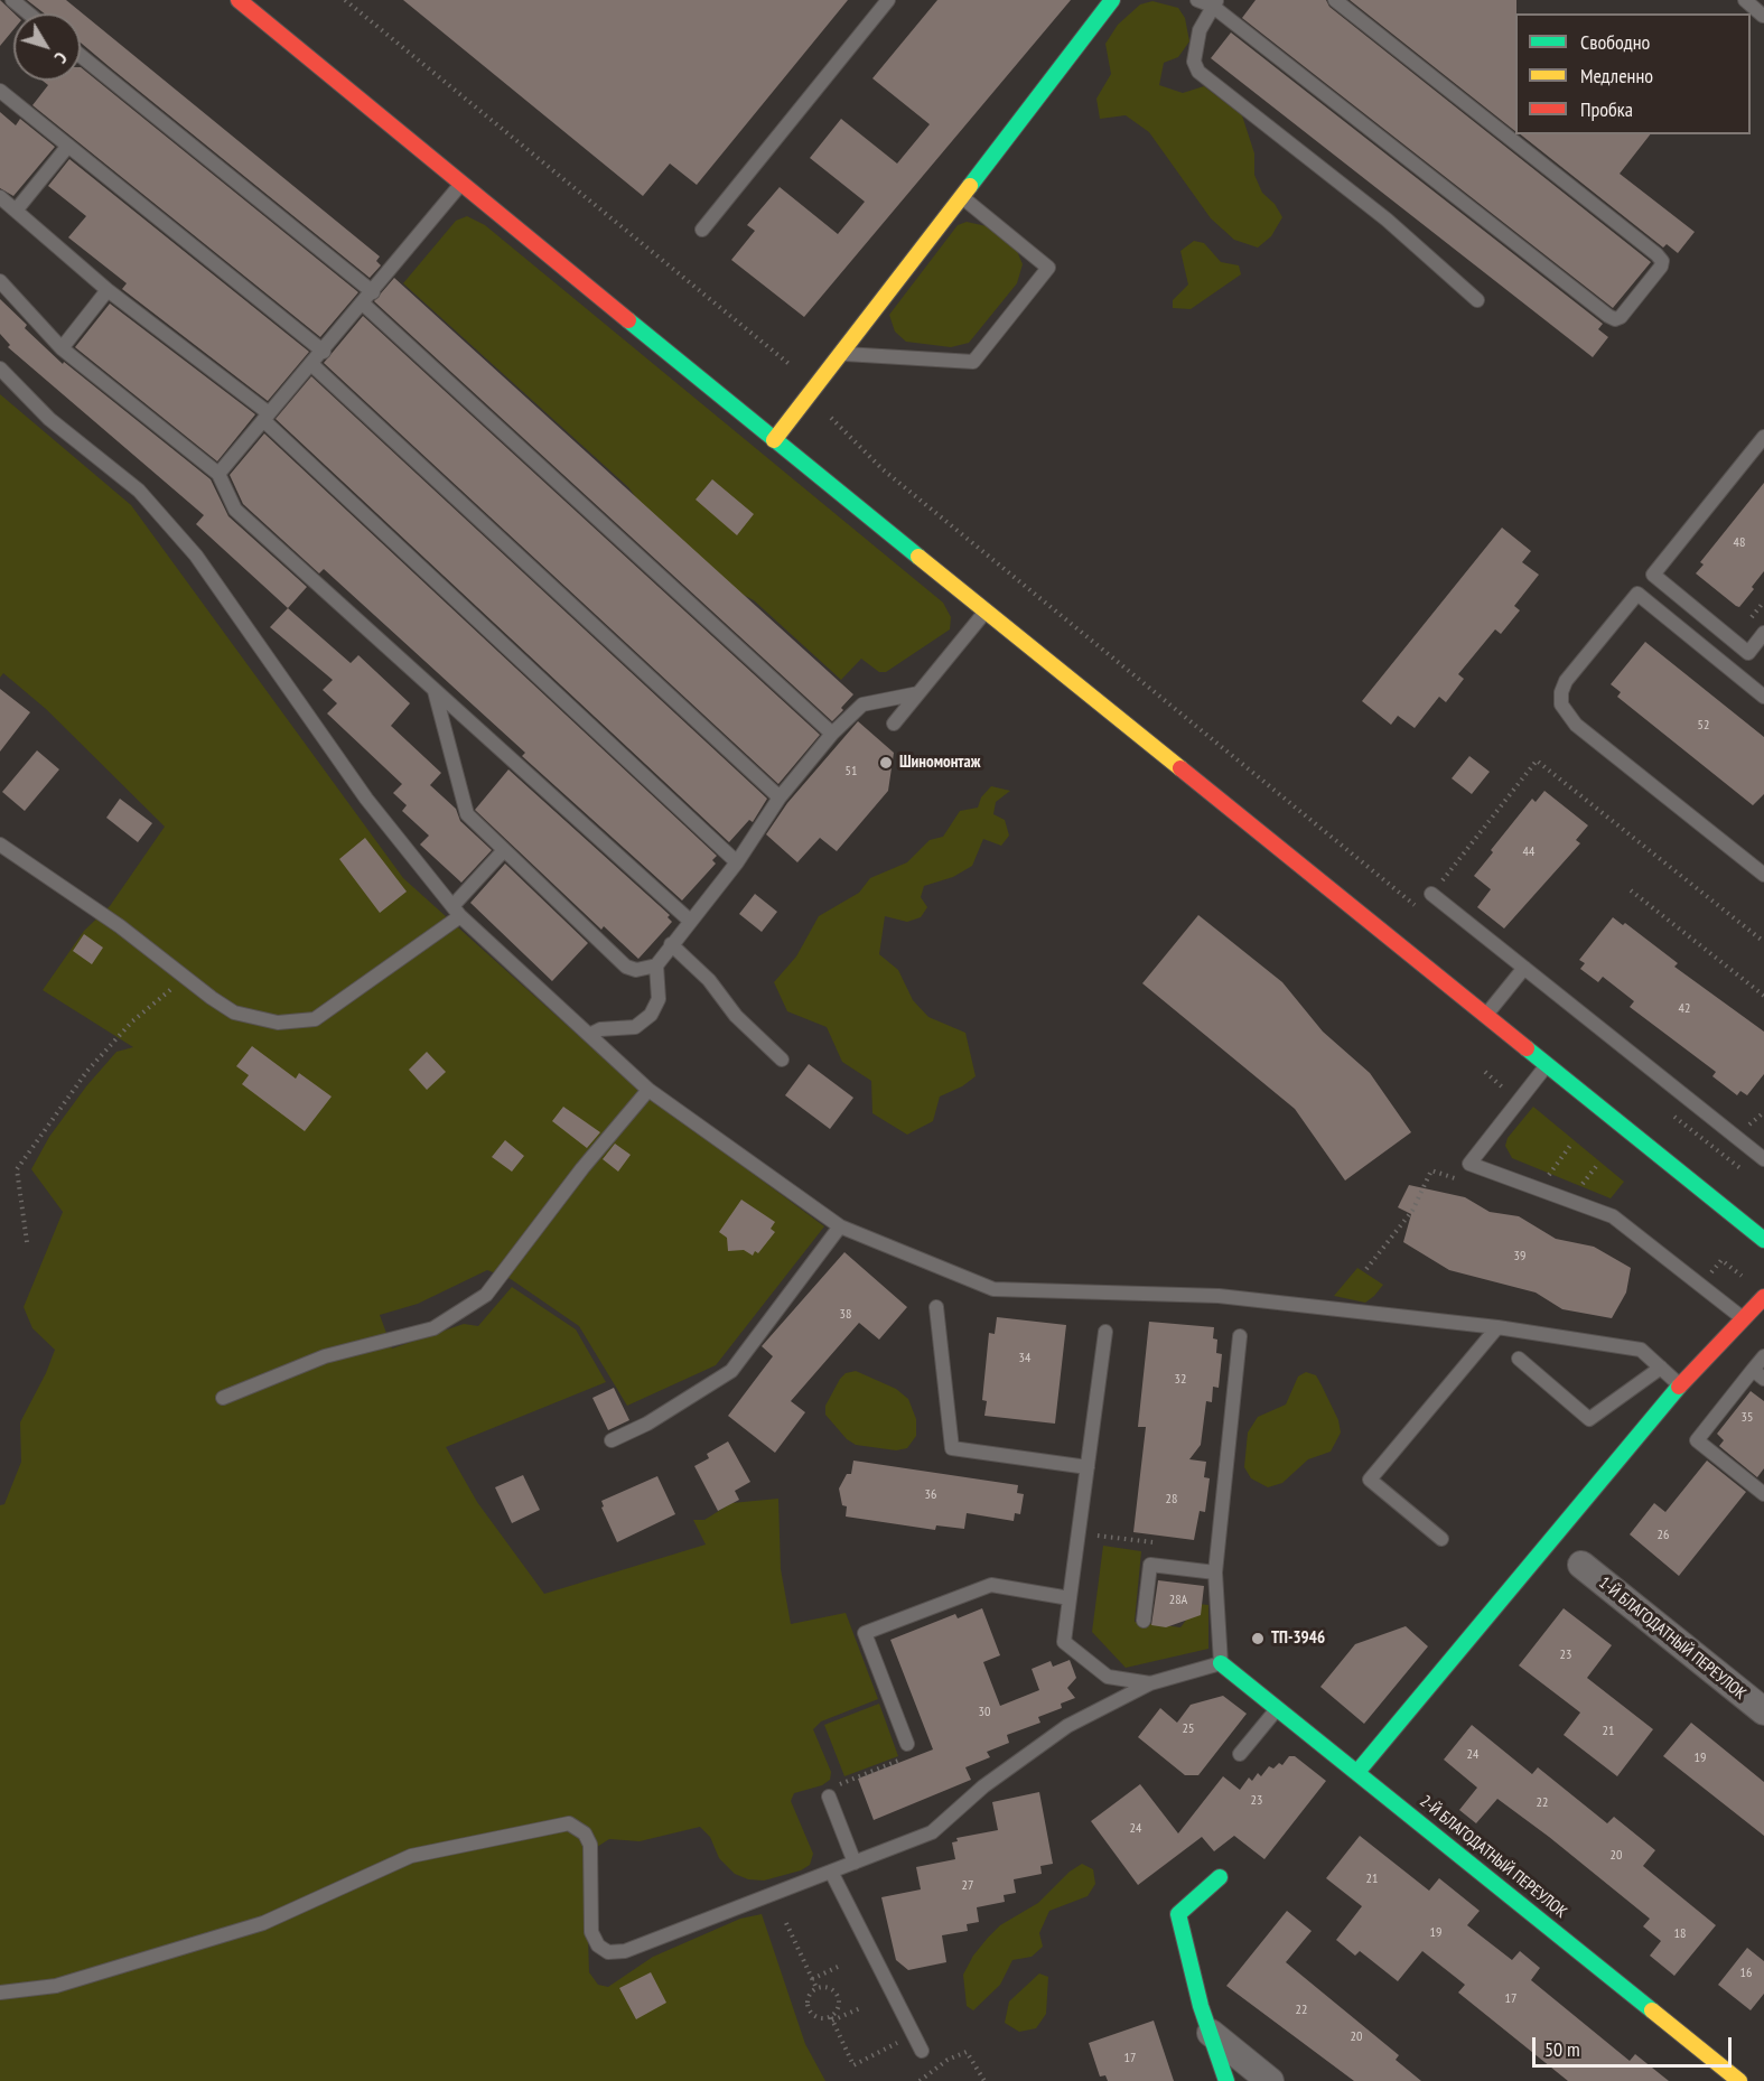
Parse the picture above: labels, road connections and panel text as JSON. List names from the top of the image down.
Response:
{
  "streets": {
    "street": ["1-Й БЛАГОДАТНЫЙ ПЕРЕУЛОК", "2-Й БЛАГОДАТНЫЙ ПЕРЕУЛОК"]
  },
  "places": ["Шиномонтаж", "ТП-3946"],
  "house_numbers": [
    "48",
    "52",
    "51",
    "44",
    "42",
    "39",
    "38",
    "34",
    "32",
    "35",
    "36",
    "28",
    "26",
    "28А",
    "23",
    "30",
    "25",
    "21",
    "24",
    "19",
    "23",
    "22",
    "24",
    "20",
    "21",
    "27",
    "19",
    "18",
    "16",
    "17",
    "22",
    "20",
    "17"
  ],
  "legend": ["Свободно", "Медленно", "Пробка"],
  "scale_bar": "50 m",
  "north": "bottom right"
}
